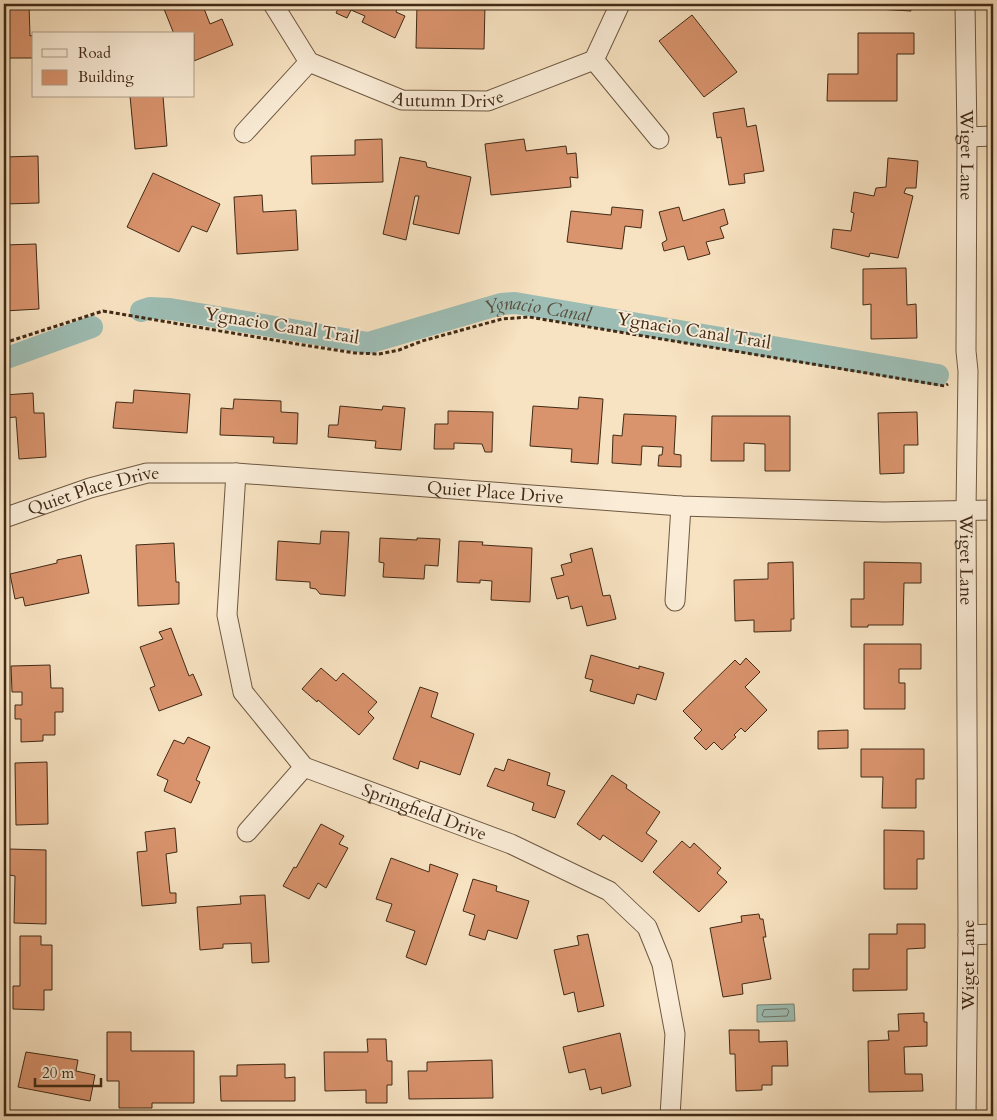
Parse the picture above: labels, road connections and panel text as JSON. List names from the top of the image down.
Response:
{
  "streets": {
    "street": [
      "Autumn Drive",
      "Wiget Lane",
      "Quiet Place Drive",
      "Springfield Drive"
    ],
    "path": ["Ygnacio Canal Trail"]
  },
  "crossings": [
    ["Wiget Lane", "Ygnacio Canal Trail"],
    ["Wiget Lane", "Quiet Place Drive"]
  ],
  "water": ["Ygnacio Canal"],
  "legend": ["Road", "Building"],
  "scale_bar": "20 m"
}
